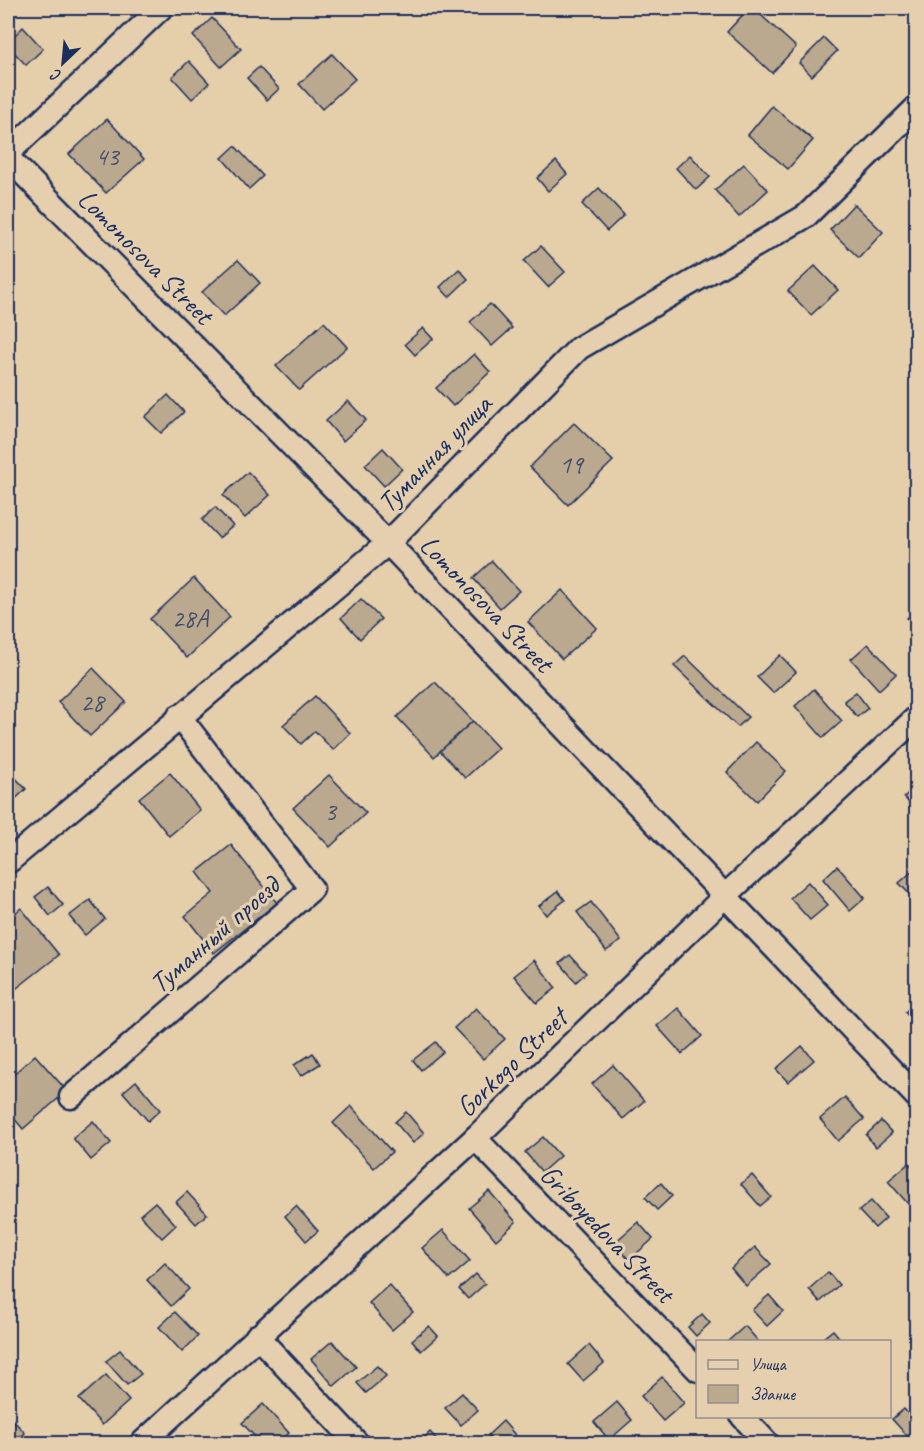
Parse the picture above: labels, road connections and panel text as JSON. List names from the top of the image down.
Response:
{
  "streets": {
    "street": [
      "Lomonosova Street",
      "Туманная улица",
      "Туманный проезд",
      "Gorkogo Street",
      "Griboyedova Street"
    ]
  },
  "crossings": [
    ["Lomonosova Street", "Туманная улица"],
    ["Lomonosova Street", "Gorkogo Street"],
    ["Туманная улица", "Туманный проезд"],
    ["Gorkogo Street", "Griboyedova Street"]
  ],
  "house_numbers": [
    "43",
    "19",
    "28А",
    "28",
    "3"
  ],
  "legend": ["Улица", "Здание"],
  "north": "bottom left"
}
